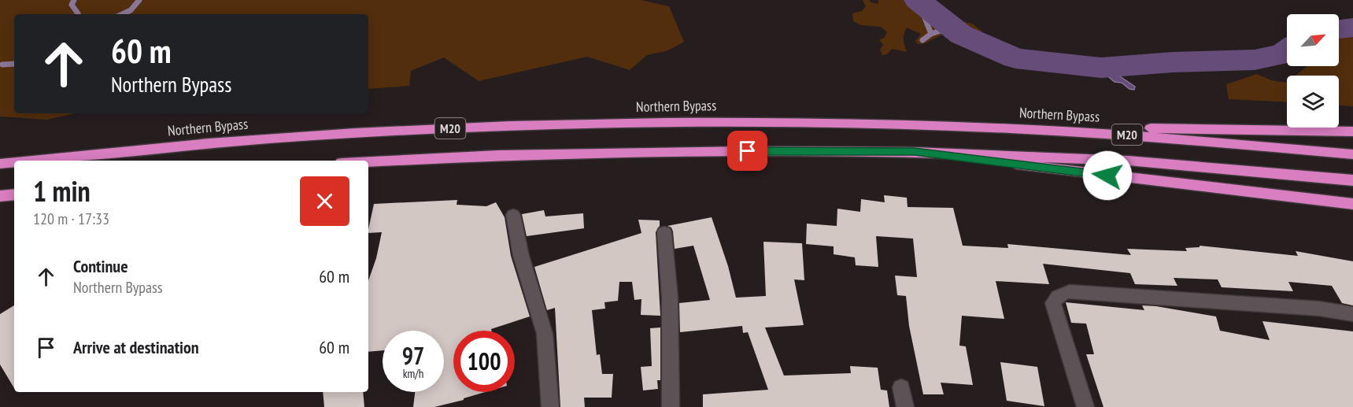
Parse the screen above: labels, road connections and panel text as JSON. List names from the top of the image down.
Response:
{
  "streets": {
    "highway": ["Northern Bypass", "M20"]
  },
  "north": "top right",
  "page": {
    "turn": ["60 m", "Northern Bypass"],
    "heading": ["1 min", "120 m · 17:33"],
    "list": [
      {
        "name": "Continue",
        "note": "Northern Bypass",
        "value": "60 m"
      },
      {
        "name": "Arrive at destination",
        "value": "60 m"
      }
    ],
    "speed": "97 km/h",
    "limit": "100"
  }
}
